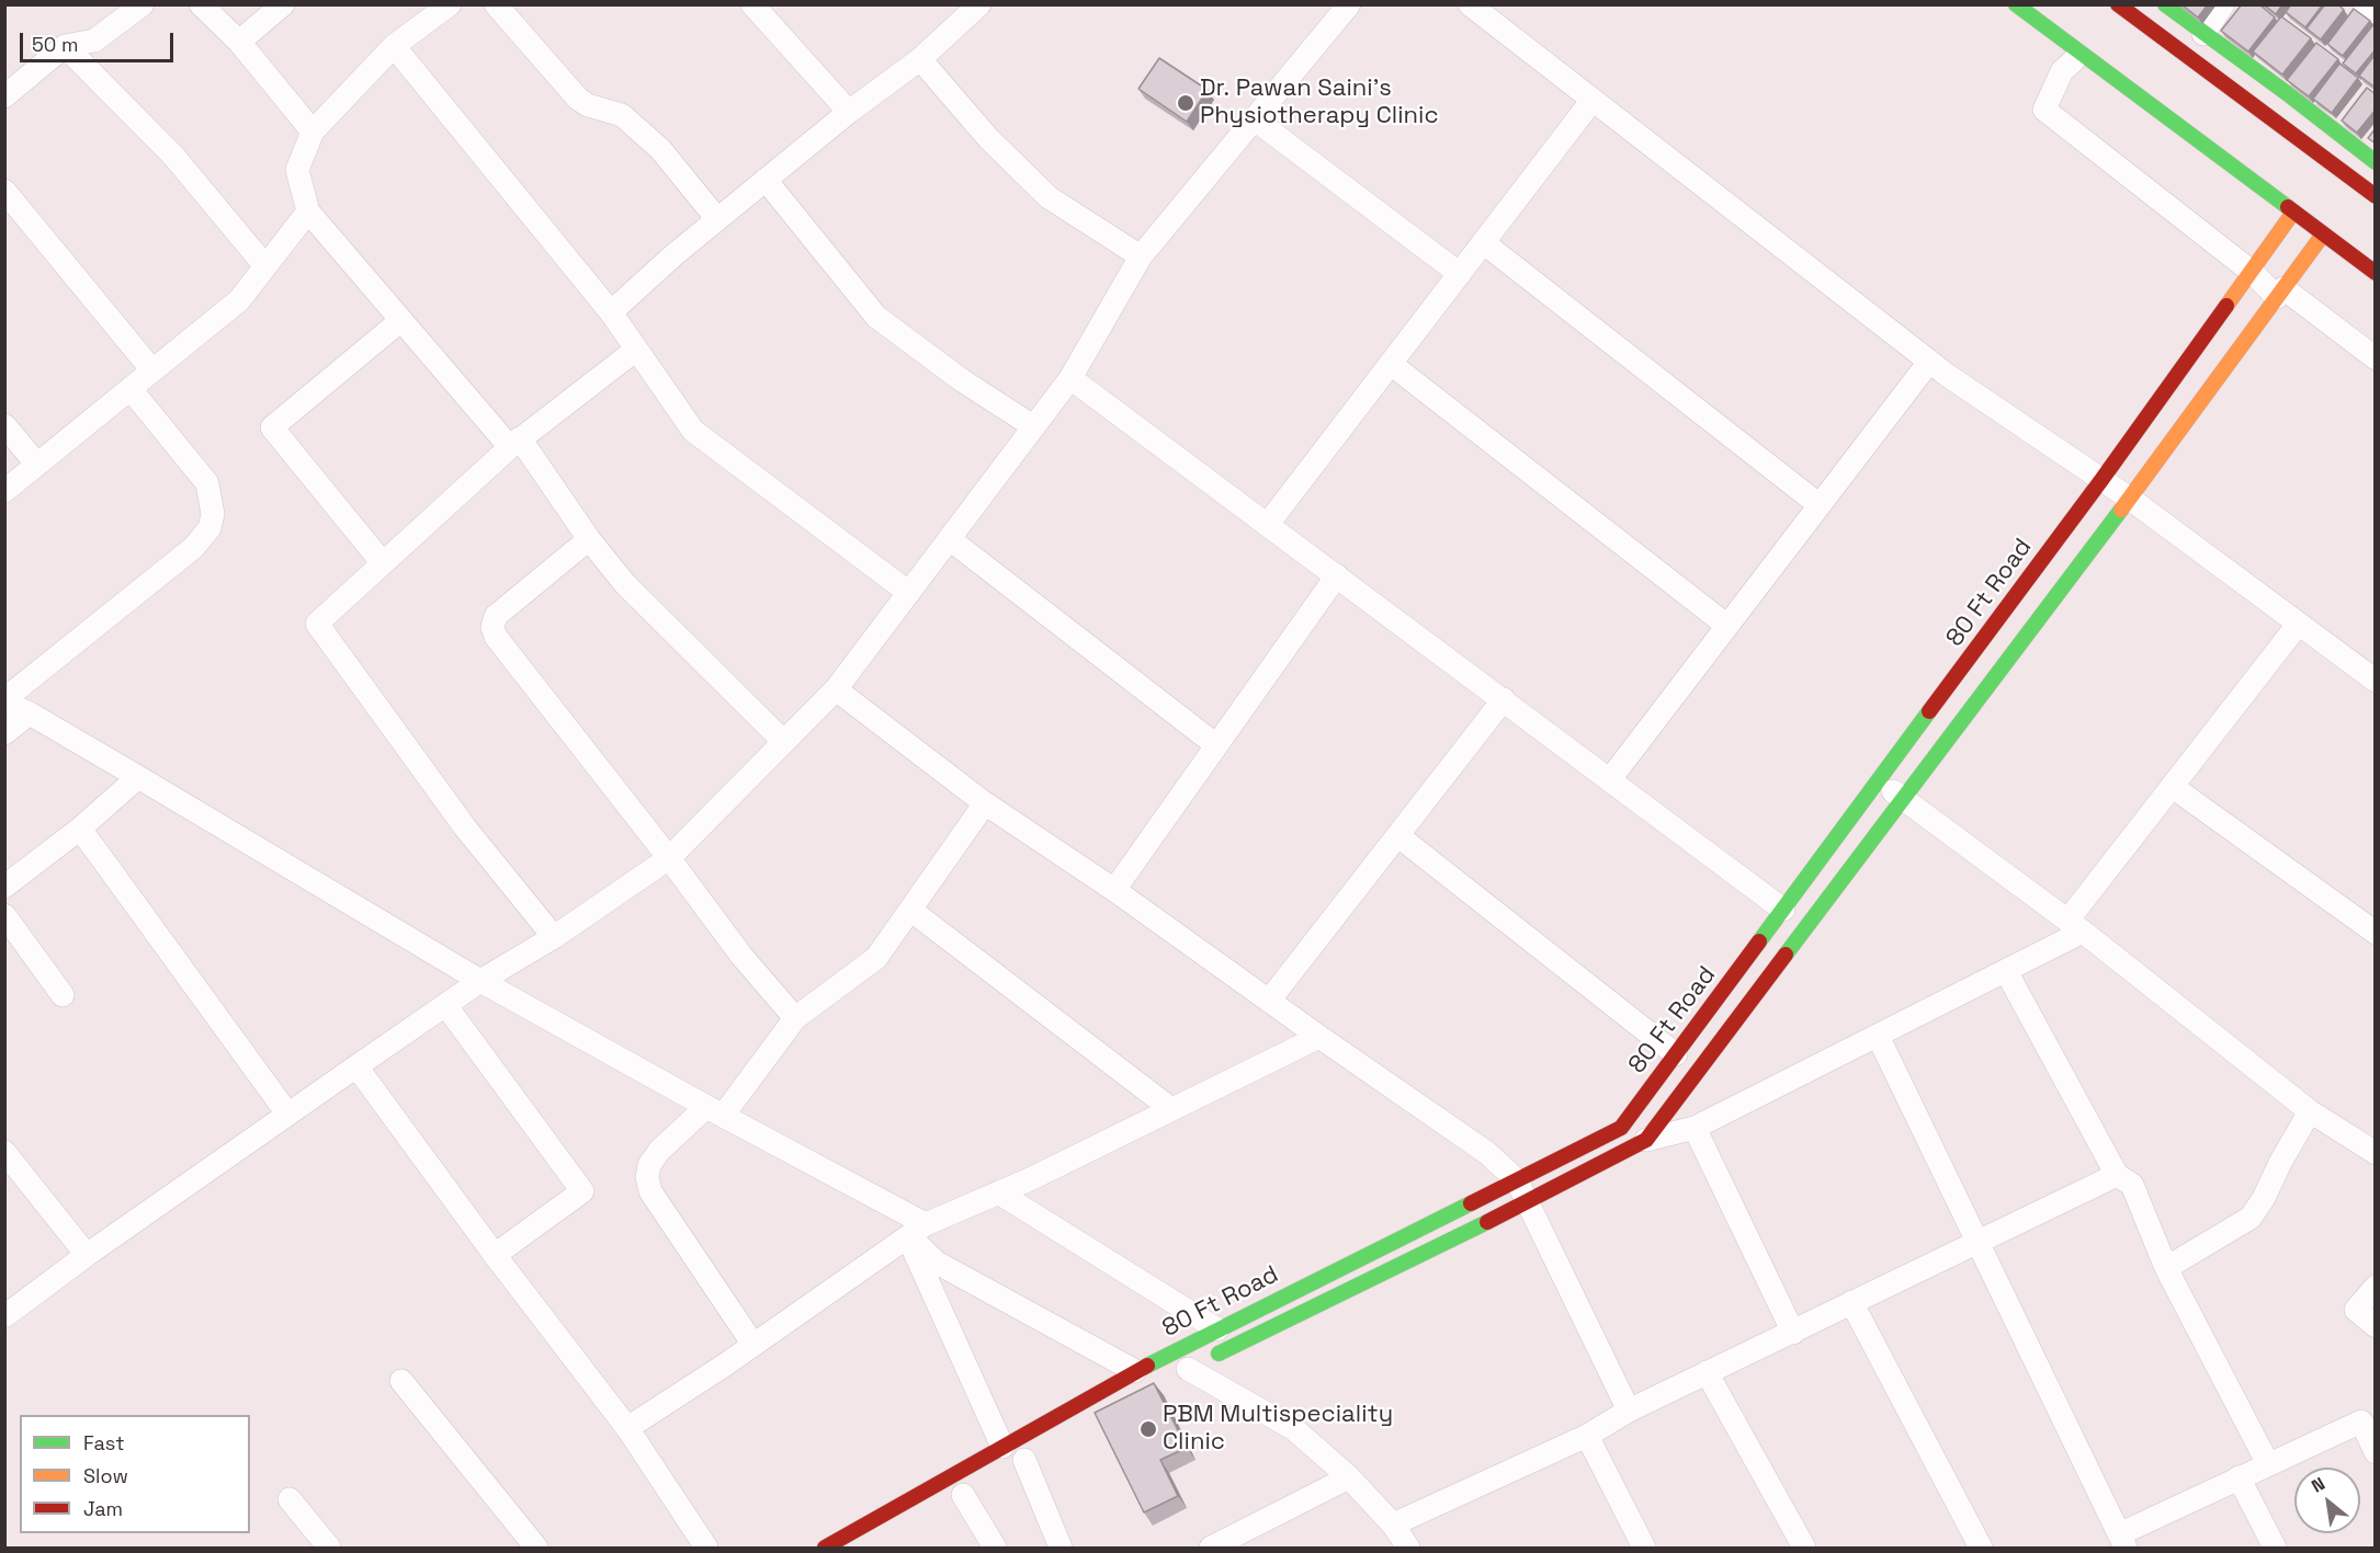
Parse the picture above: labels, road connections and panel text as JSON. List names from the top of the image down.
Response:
{
  "streets": {
    "main road": ["80 Ft Road"]
  },
  "places": ["Dr. Pawan Saini's Physiotherapy Clinic", "PBM Multispeciality Clinic"],
  "legend": ["Fast", "Slow", "Jam"],
  "scale_bar": "50 m",
  "north": "top left"
}
